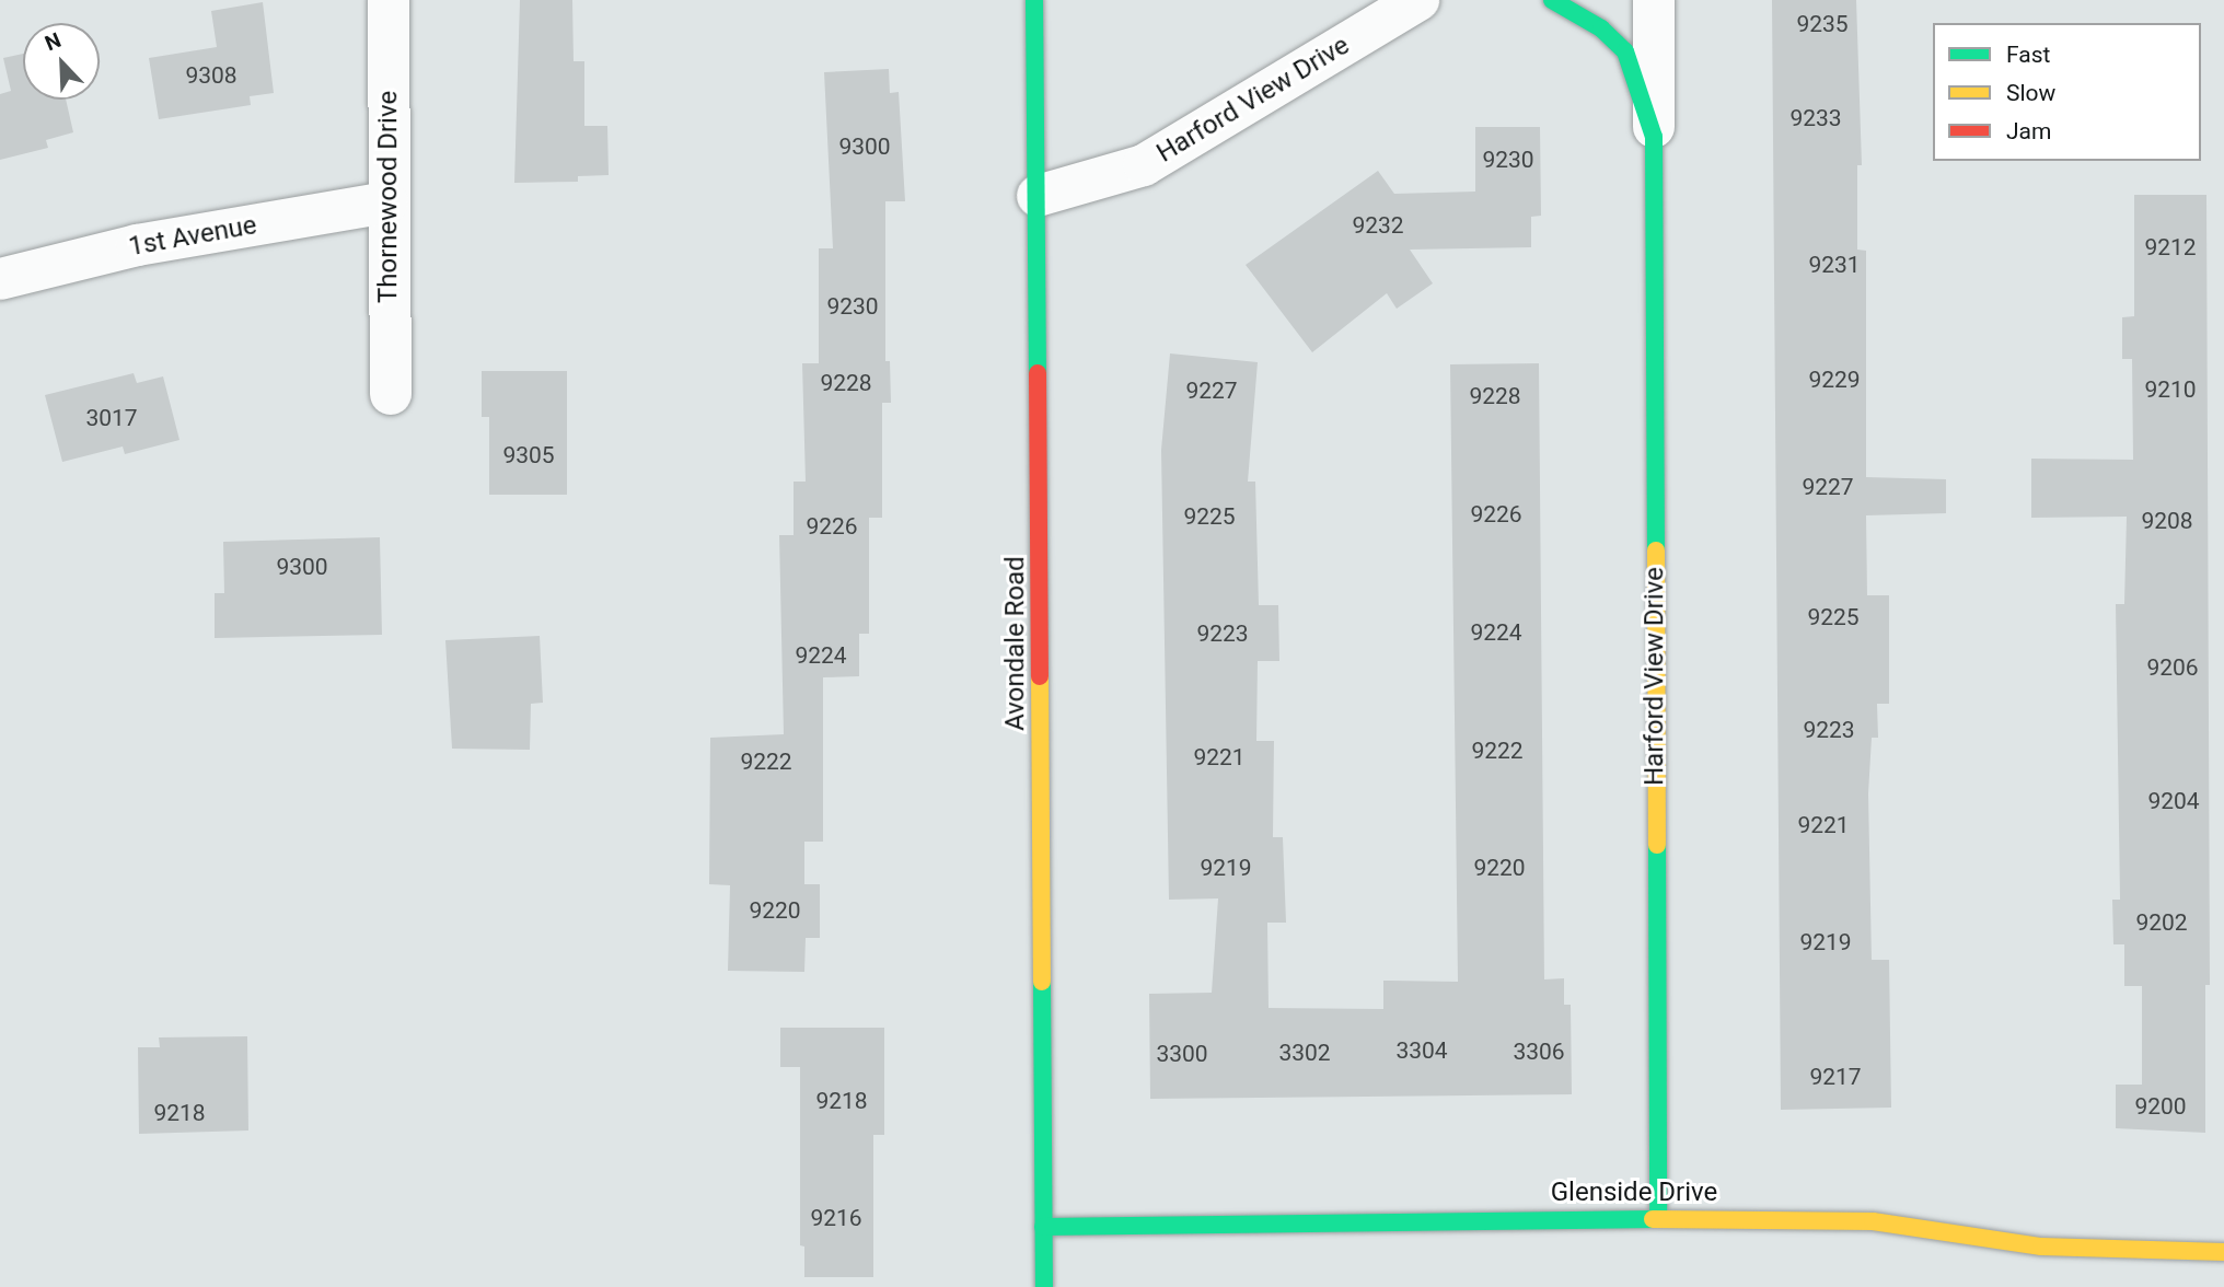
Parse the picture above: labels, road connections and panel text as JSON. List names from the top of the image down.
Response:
{
  "streets": {
    "street": [
      "Harford View Drive",
      "Thornewood Drive",
      "1st Avenue",
      "Avondale Road",
      "Glenside Drive"
    ]
  },
  "crossings": [
    ["Harford View Drive", "Avondale Road"],
    ["Harford View Drive", "Glenside Drive"],
    ["Thornewood Drive", "1st Avenue"],
    ["Avondale Road", "Glenside Drive"]
  ],
  "house_numbers": [
    "9235",
    "9308",
    "9233",
    "9300",
    "9230",
    "9232",
    "9212",
    "9231",
    "9230",
    "9229",
    "9228",
    "9210",
    "9227",
    "9228",
    "3017",
    "9305",
    "9227",
    "9226",
    "9225",
    "9208",
    "9226",
    "9300",
    "9225",
    "9224",
    "9223",
    "9224",
    "9206",
    "9223",
    "9222",
    "9221",
    "9222",
    "9204",
    "9221",
    "9219",
    "9220",
    "9220",
    "9202",
    "9219",
    "3304",
    "3306",
    "3302",
    "3300",
    "9217",
    "9218",
    "9200",
    "9218",
    "9216"
  ],
  "legend": ["Fast", "Slow", "Jam"],
  "north": "top left"
}
